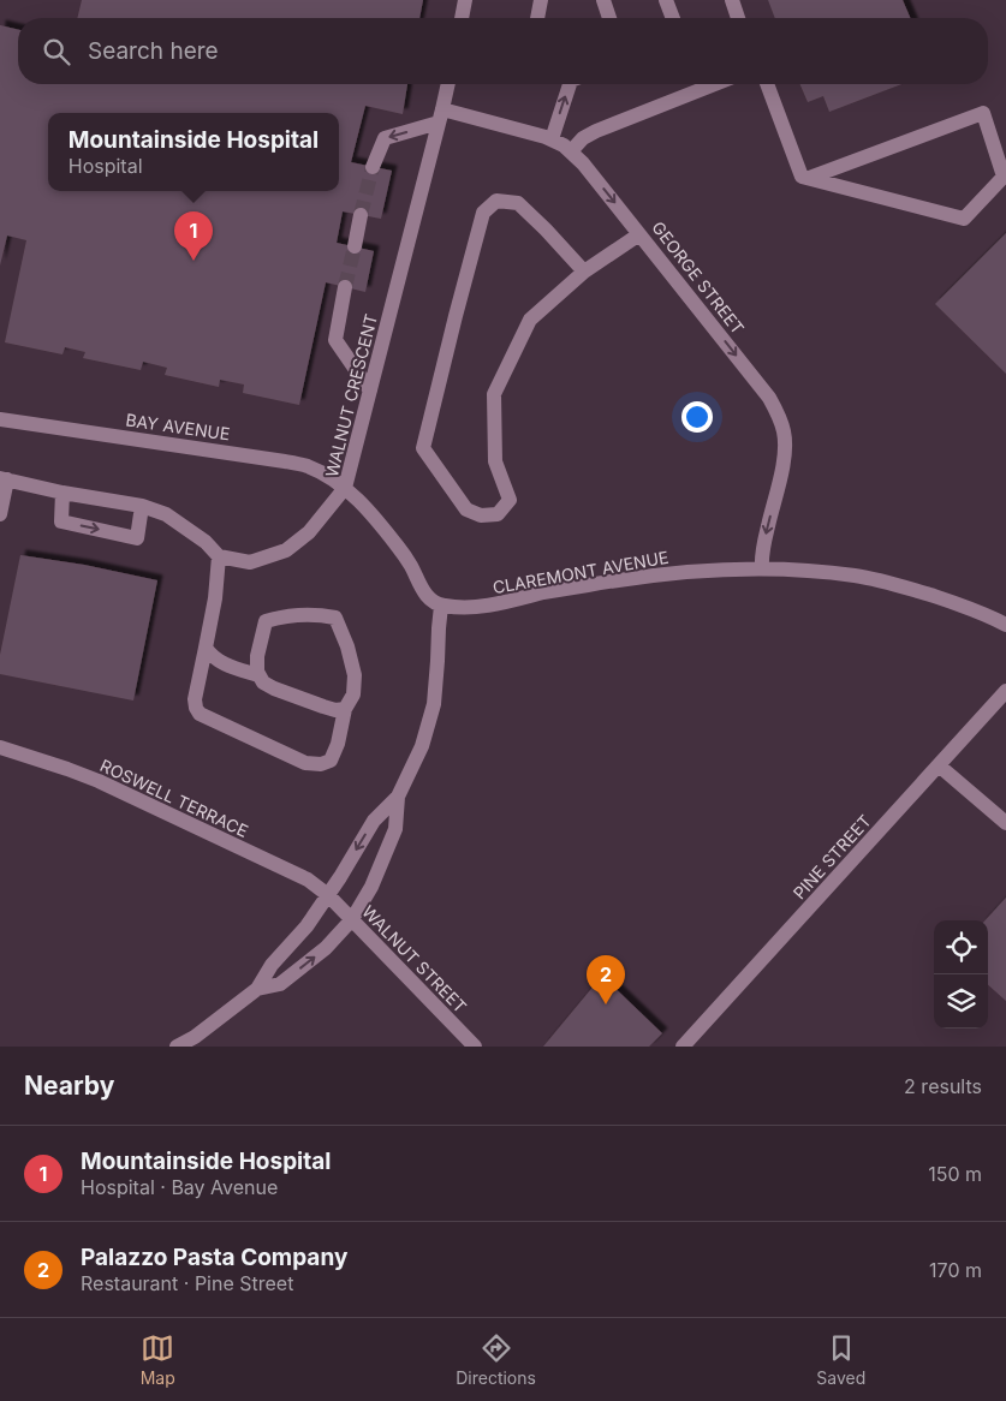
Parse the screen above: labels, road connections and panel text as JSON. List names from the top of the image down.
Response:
{
  "streets": {
    "street": [
      "GEORGE STREET",
      "WALNUT CRESCENT",
      "BAY AVENUE",
      "CLAREMONT AVENUE",
      "ROSWELL TERRACE",
      "PINE STREET",
      "WALNUT STREET"
    ]
  },
  "crossings": [
    ["GEORGE STREET", "WALNUT CRESCENT"],
    ["GEORGE STREET", "CLAREMONT AVENUE"],
    ["WALNUT CRESCENT", "BAY AVENUE"],
    ["WALNUT CRESCENT", "CLAREMONT AVENUE"],
    ["ROSWELL TERRACE", "WALNUT STREET"]
  ],
  "one_way": ["GEORGE STREET"],
  "page": {
    "search": "Search here",
    "popup": ["Mountainside Hospital", "Hospital"],
    "pins": ["1", "2"],
    "heading": ["Nearby", "2 results"],
    "list": [
      {
        "mark": "1",
        "name": "Mountainside Hospital",
        "note": "Hospital · Bay Avenue",
        "value": "150 m"
      },
      {
        "mark": "2",
        "name": "Palazzo Pasta Company",
        "note": "Restaurant · Pine Street",
        "value": "170 m"
      }
    ],
    "nav": ["Map", "Directions", "Saved"]
  }
}
